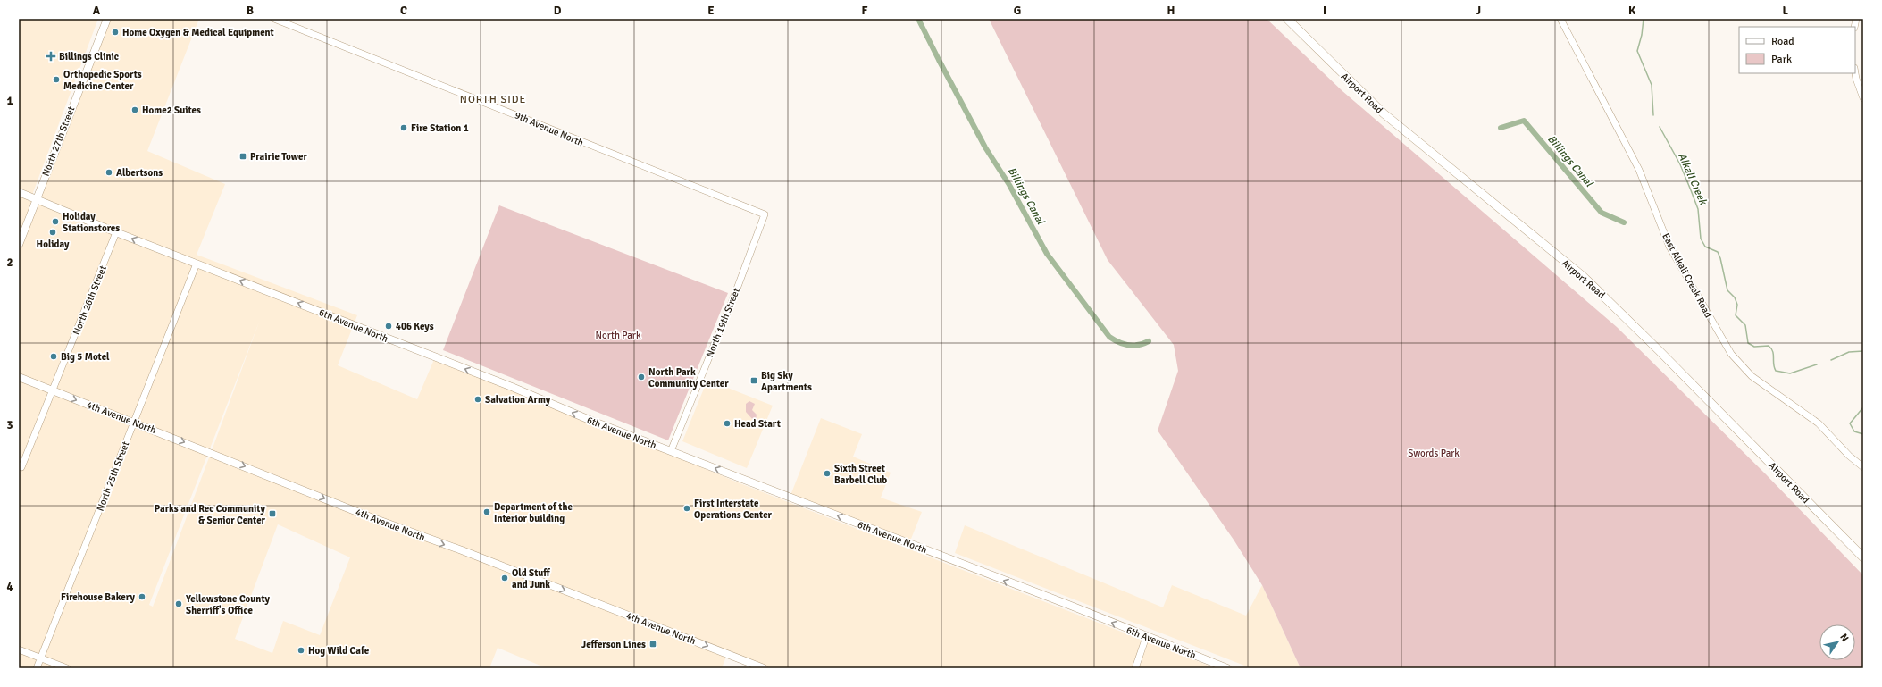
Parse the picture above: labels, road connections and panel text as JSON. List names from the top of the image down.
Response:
{
  "streets": {
    "highway": ["Airport Road"],
    "main road": ["North 27th Street", "6th Avenue North", "4th Avenue North"],
    "street": [
      "9th Avenue North",
      "East Alkali Creek Road",
      "North 26th Street",
      "North 19th Street",
      "North 25th Street"
    ]
  },
  "crossings": [
    ["9th Avenue North", "North 19th Street"],
    ["North 27th Street", "6th Avenue North"],
    ["North 26th Street", "6th Avenue North"],
    ["North 26th Street", "4th Avenue North"],
    ["North 19th Street", "6th Avenue North"],
    ["6th Avenue North", "North 25th Street"],
    ["4th Avenue North", "North 25th Street"]
  ],
  "one_way": ["6th Avenue North", "4th Avenue North"],
  "districts": ["NORTH SIDE"],
  "water": ["Billings Canal", "Alkali Creek"],
  "parks": ["North Park", "Swords Park"],
  "places": {
    "other": [
      "Home Oxygen & Medical Equipment",
      "Orthopedic Sports Medicine Center",
      "Home2 Suites",
      "Fire Station 1",
      "Albertsons",
      "Holiday Stationstores",
      "Holiday",
      "406 Keys",
      "Big 5 Motel",
      "North Park Community Center",
      "Salvation Army",
      "Head Start",
      "Sixth Street Barbell Club",
      "First Interstate Operations Center",
      "Department of the Interior building",
      "Old Stuff and Junk",
      "Firehouse Bakery",
      "Yellowstone County Sherriff's Office",
      "Hog Wild Cafe"
    ],
    "health": ["Billings Clinic"],
    "transit": [
      "Prairie Tower",
      "Big Sky Apartments",
      "Parks and Rec Community & Senior Center",
      "Jefferson Lines"
    ]
  },
  "legend": ["Road", "Park"],
  "north": "top right",
  "grid": {
    "columns": [
      "A",
      "B",
      "C",
      "D",
      "E",
      "F",
      "G",
      "H",
      "I",
      "J",
      "K",
      "L"
    ],
    "rows": [
      "1",
      "2",
      "3",
      "4"
    ]
  }
}
